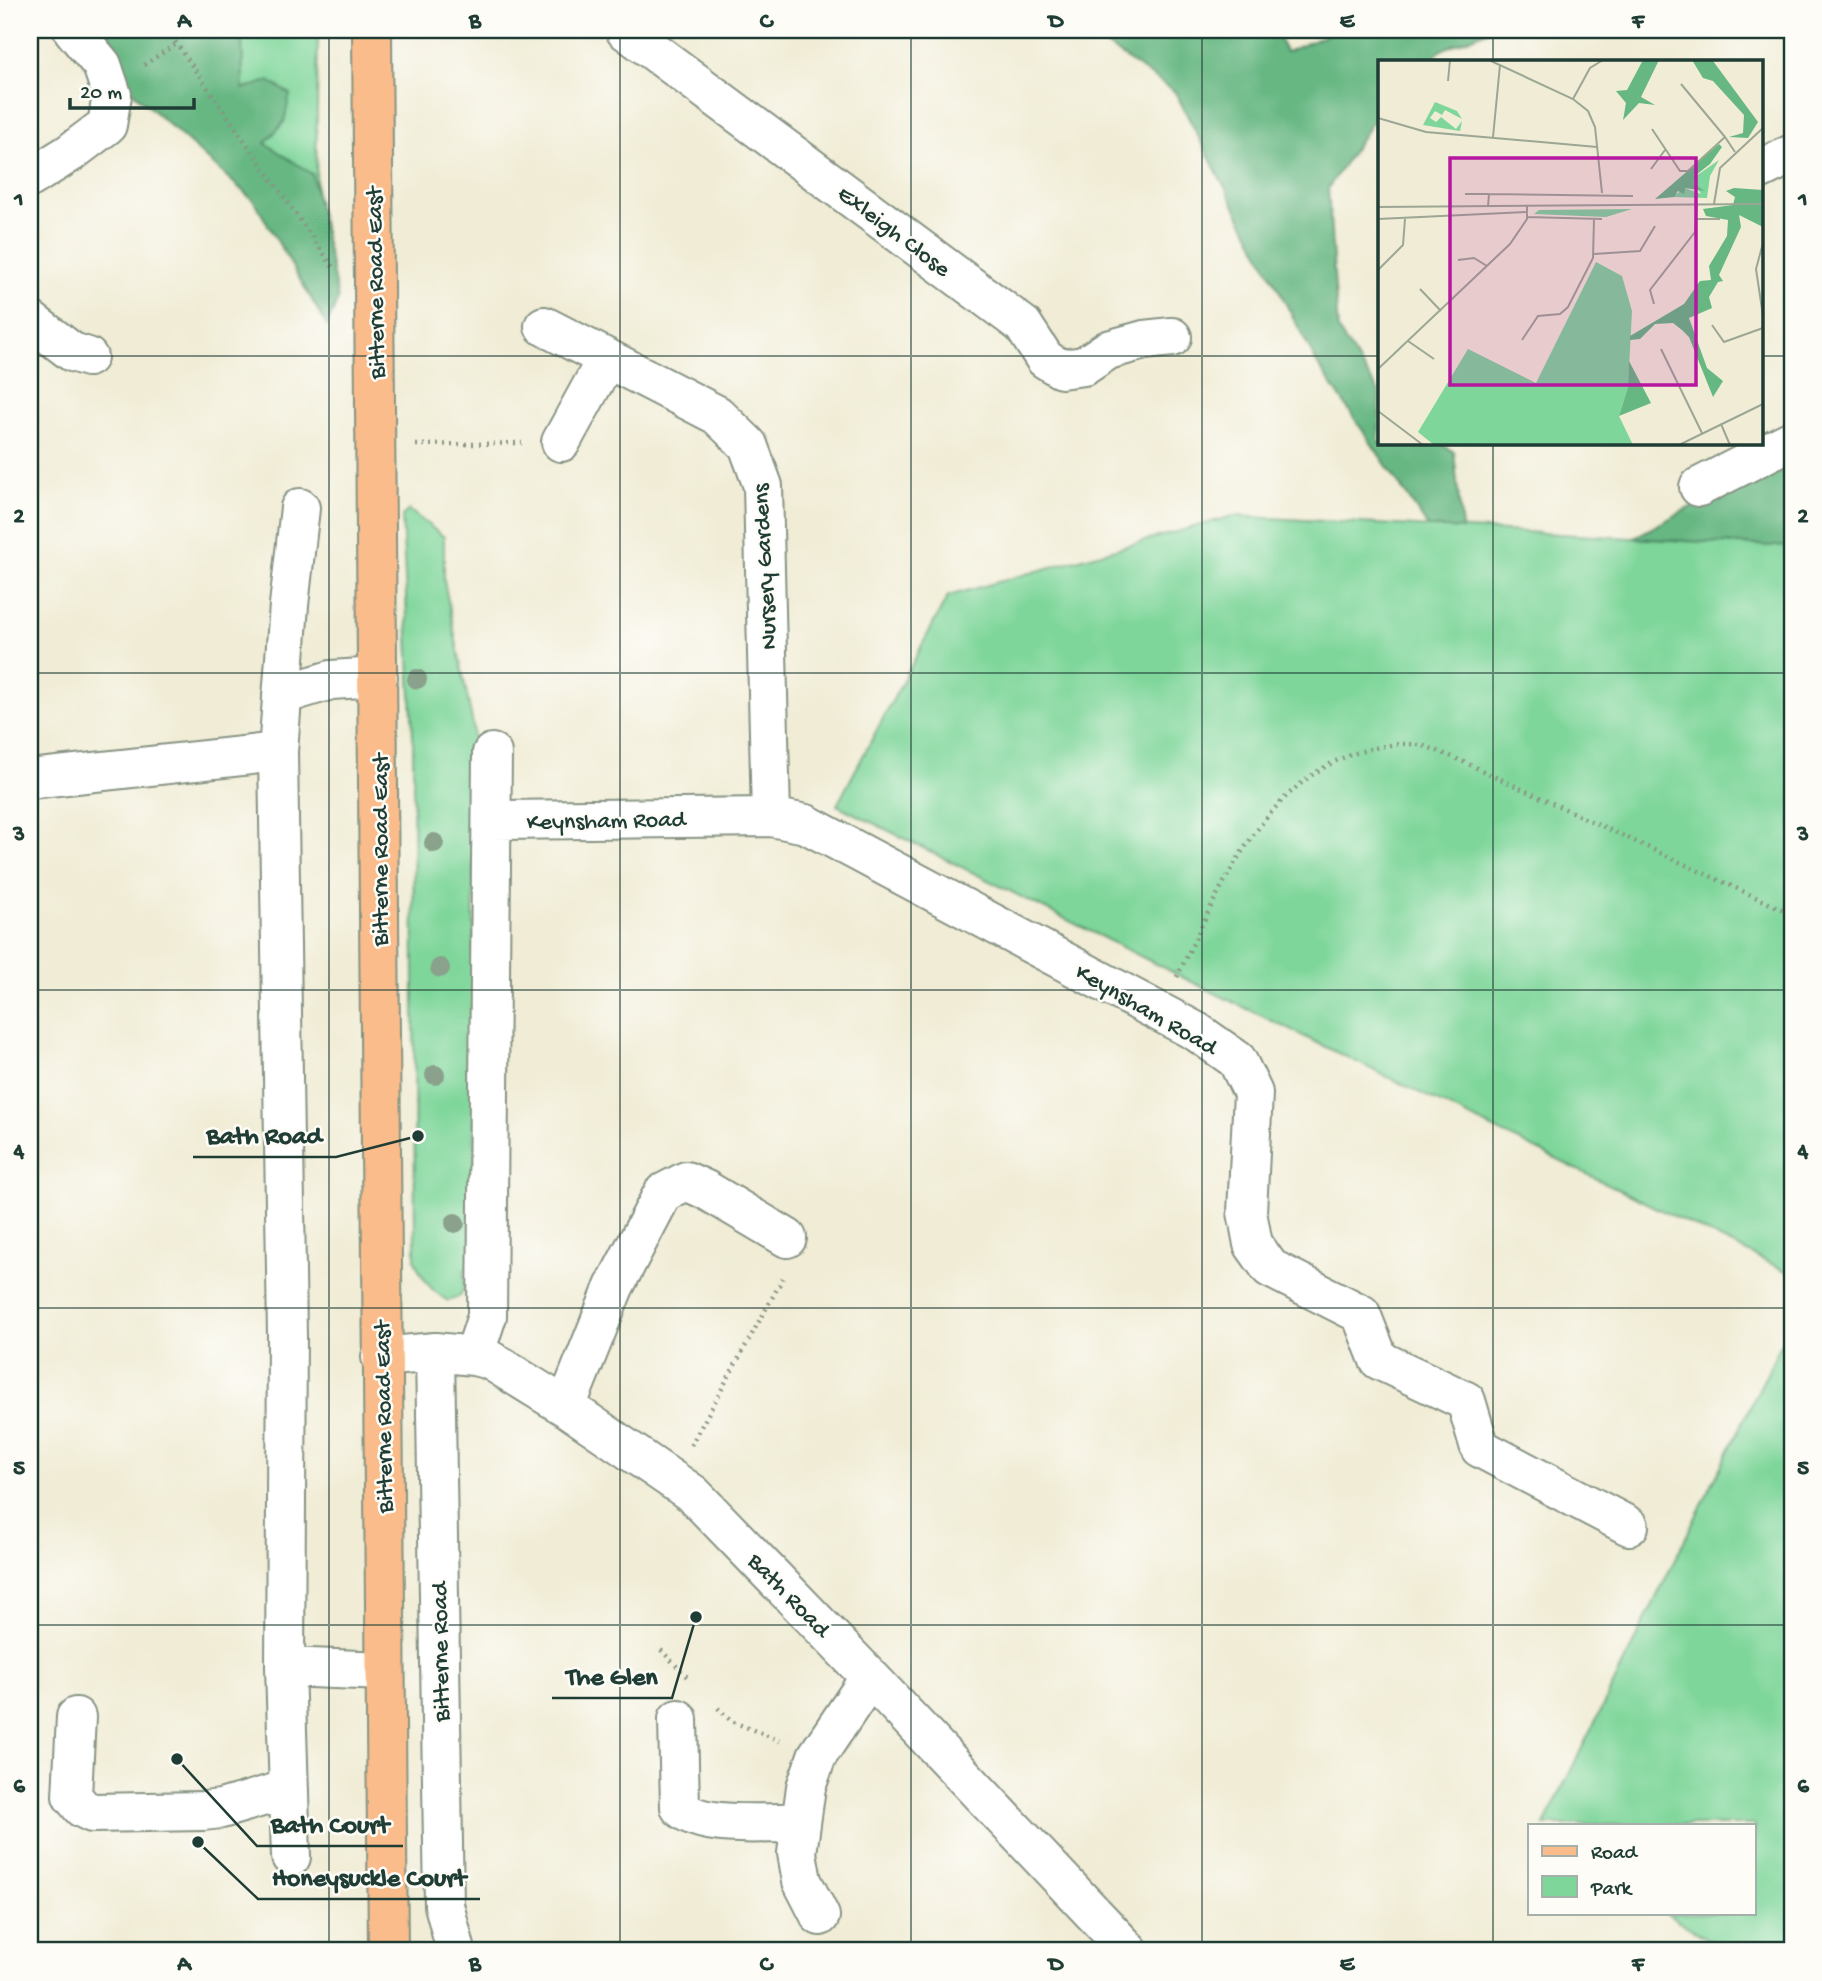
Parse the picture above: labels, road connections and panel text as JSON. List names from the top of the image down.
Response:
{
  "streets": {
    "main road": ["Bitterne Road East"],
    "street": [
      "Exleigh Close",
      "Nursery Gardens",
      "Keynsham Road",
      "Bath Road",
      "Bitterne Road"
    ]
  },
  "crossings": [
    ["Bitterne Road East", "Bath Road"],
    ["Nursery Gardens", "Keynsham Road"],
    ["Keynsham Road", "Bath Road"],
    ["Bath Road", "Bitterne Road"]
  ],
  "places": [
    "Bath Road",
    "The Glen",
    "Bath Court",
    "Honeysuckle Court"
  ],
  "legend": ["Road", "Park"],
  "scale_bar": "20 m",
  "grid": {
    "columns": [
      "A",
      "B",
      "C",
      "D",
      "E",
      "F"
    ],
    "rows": [
      "1",
      "2",
      "3",
      "4",
      "5",
      "6"
    ]
  }
}
